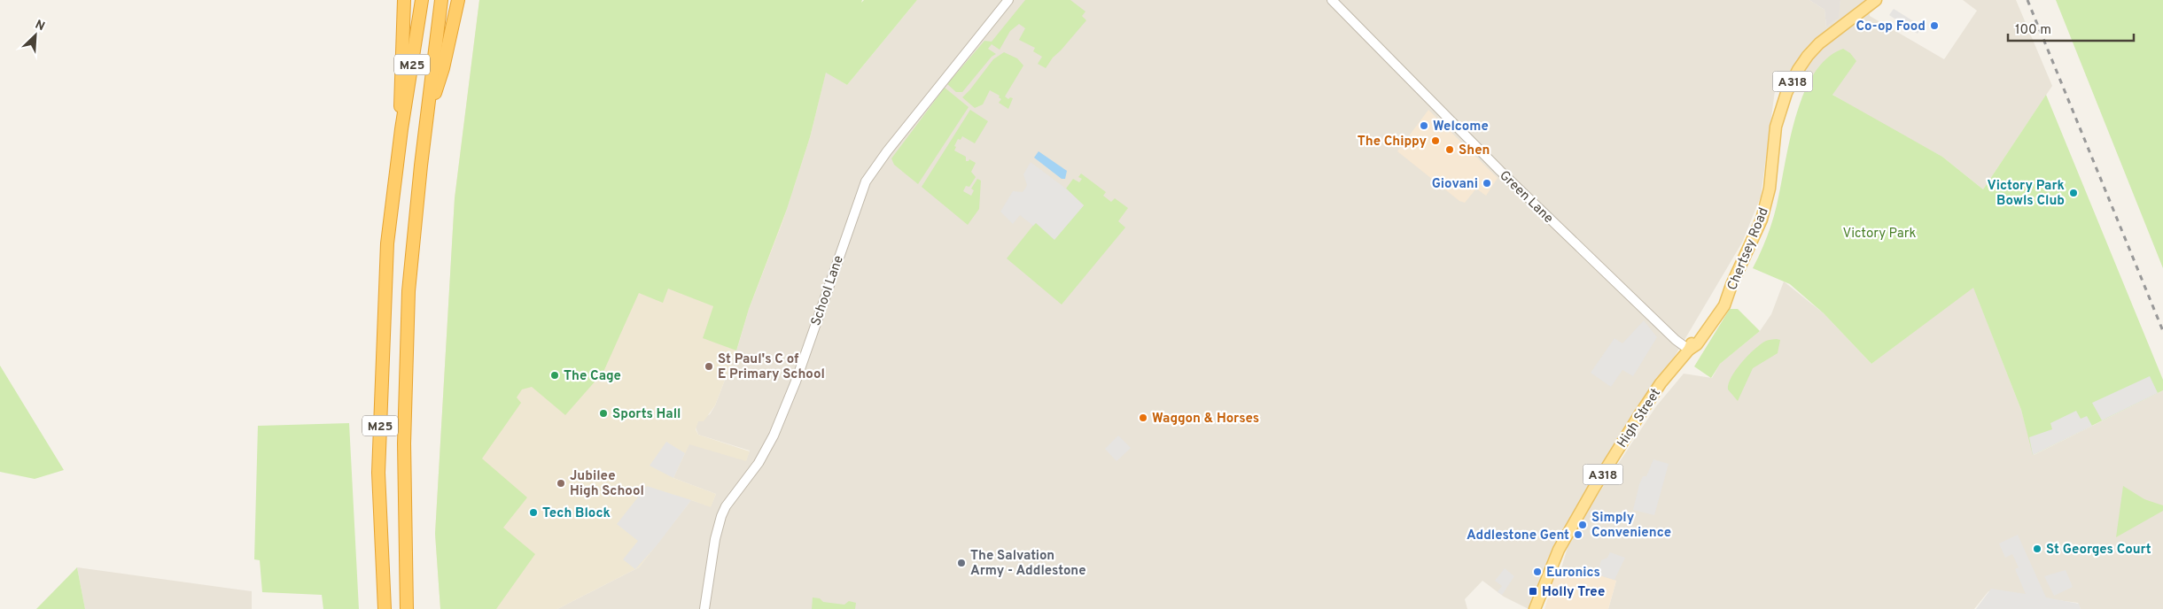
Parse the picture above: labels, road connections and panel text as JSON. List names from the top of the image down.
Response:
{
  "streets": {
    "highway": ["M25"],
    "main road": ["A318", "Chertsey Road", "High Street"],
    "street": ["Green Lane", "School Lane"]
  },
  "crossings": [
    ["Green Lane", "Chertsey Road"],
    ["Green Lane", "High Street"],
    ["Chertsey Road", "High Street"]
  ],
  "parks": ["Victory Park"],
  "places": {
    "other": [
      "Co-op Food",
      "Welcome",
      "The Chippy",
      "Shen",
      "Giovani",
      "Victory Park Bowls Club",
      "St Paul's C of E Primary School",
      "The Cage",
      "Sports Hall",
      "Waggon & Horses",
      "Jubilee High School",
      "Tech Block",
      "Simply Convenience",
      "Addlestone Gent",
      "St Georges Court",
      "The Salvation Army - Addlestone",
      "Euronics"
    ],
    "transit": ["Holly Tree"]
  },
  "scale_bar": "100 m",
  "north": "top right"
}
